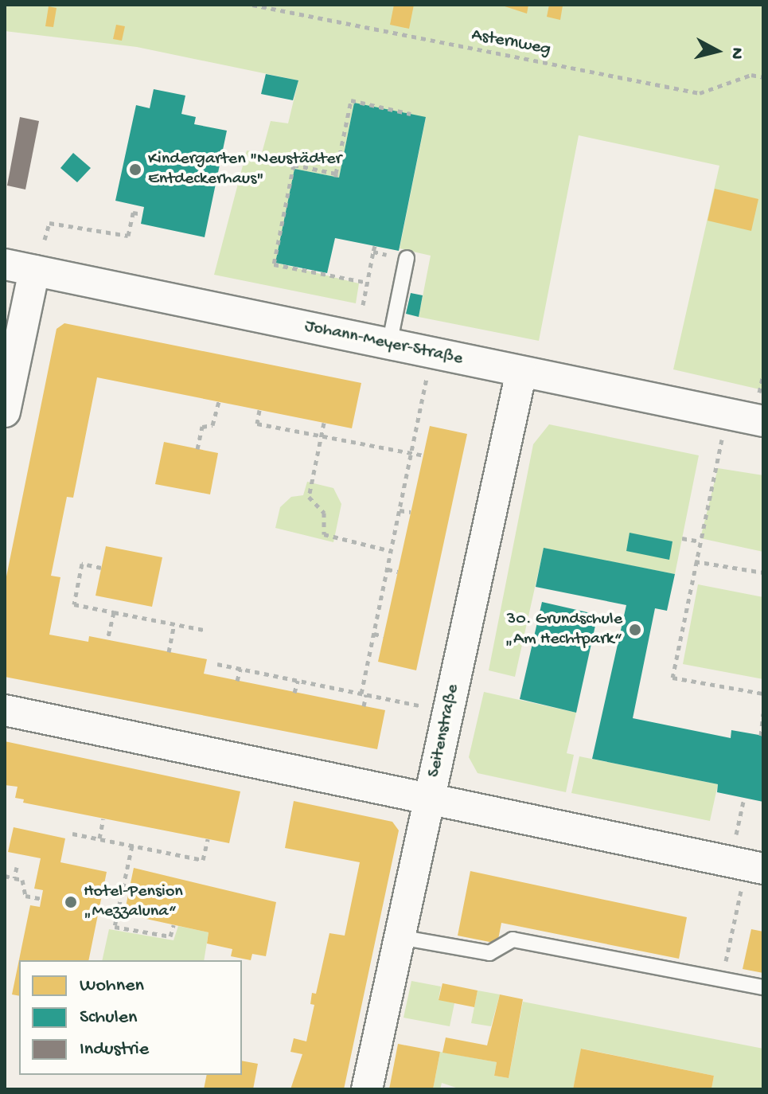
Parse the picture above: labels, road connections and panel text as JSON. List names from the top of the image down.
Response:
{
  "streets": {
    "street": ["Johann-Meyer-Straße", "Seitenstraße"],
    "path": ["Asternweg"]
  },
  "crossings": [
    ["Johann-Meyer-Straße", "Seitenstraße"]
  ],
  "places": ["Kindergarten \"Neustädter Entdeckerhaus\"", "30. Grundschule „Am Hechtpark“", "Hotel-Pension „Mezzaluna“"],
  "legend": ["Wohnen", "Schulen", "Industrie"],
  "north": "right"
}
